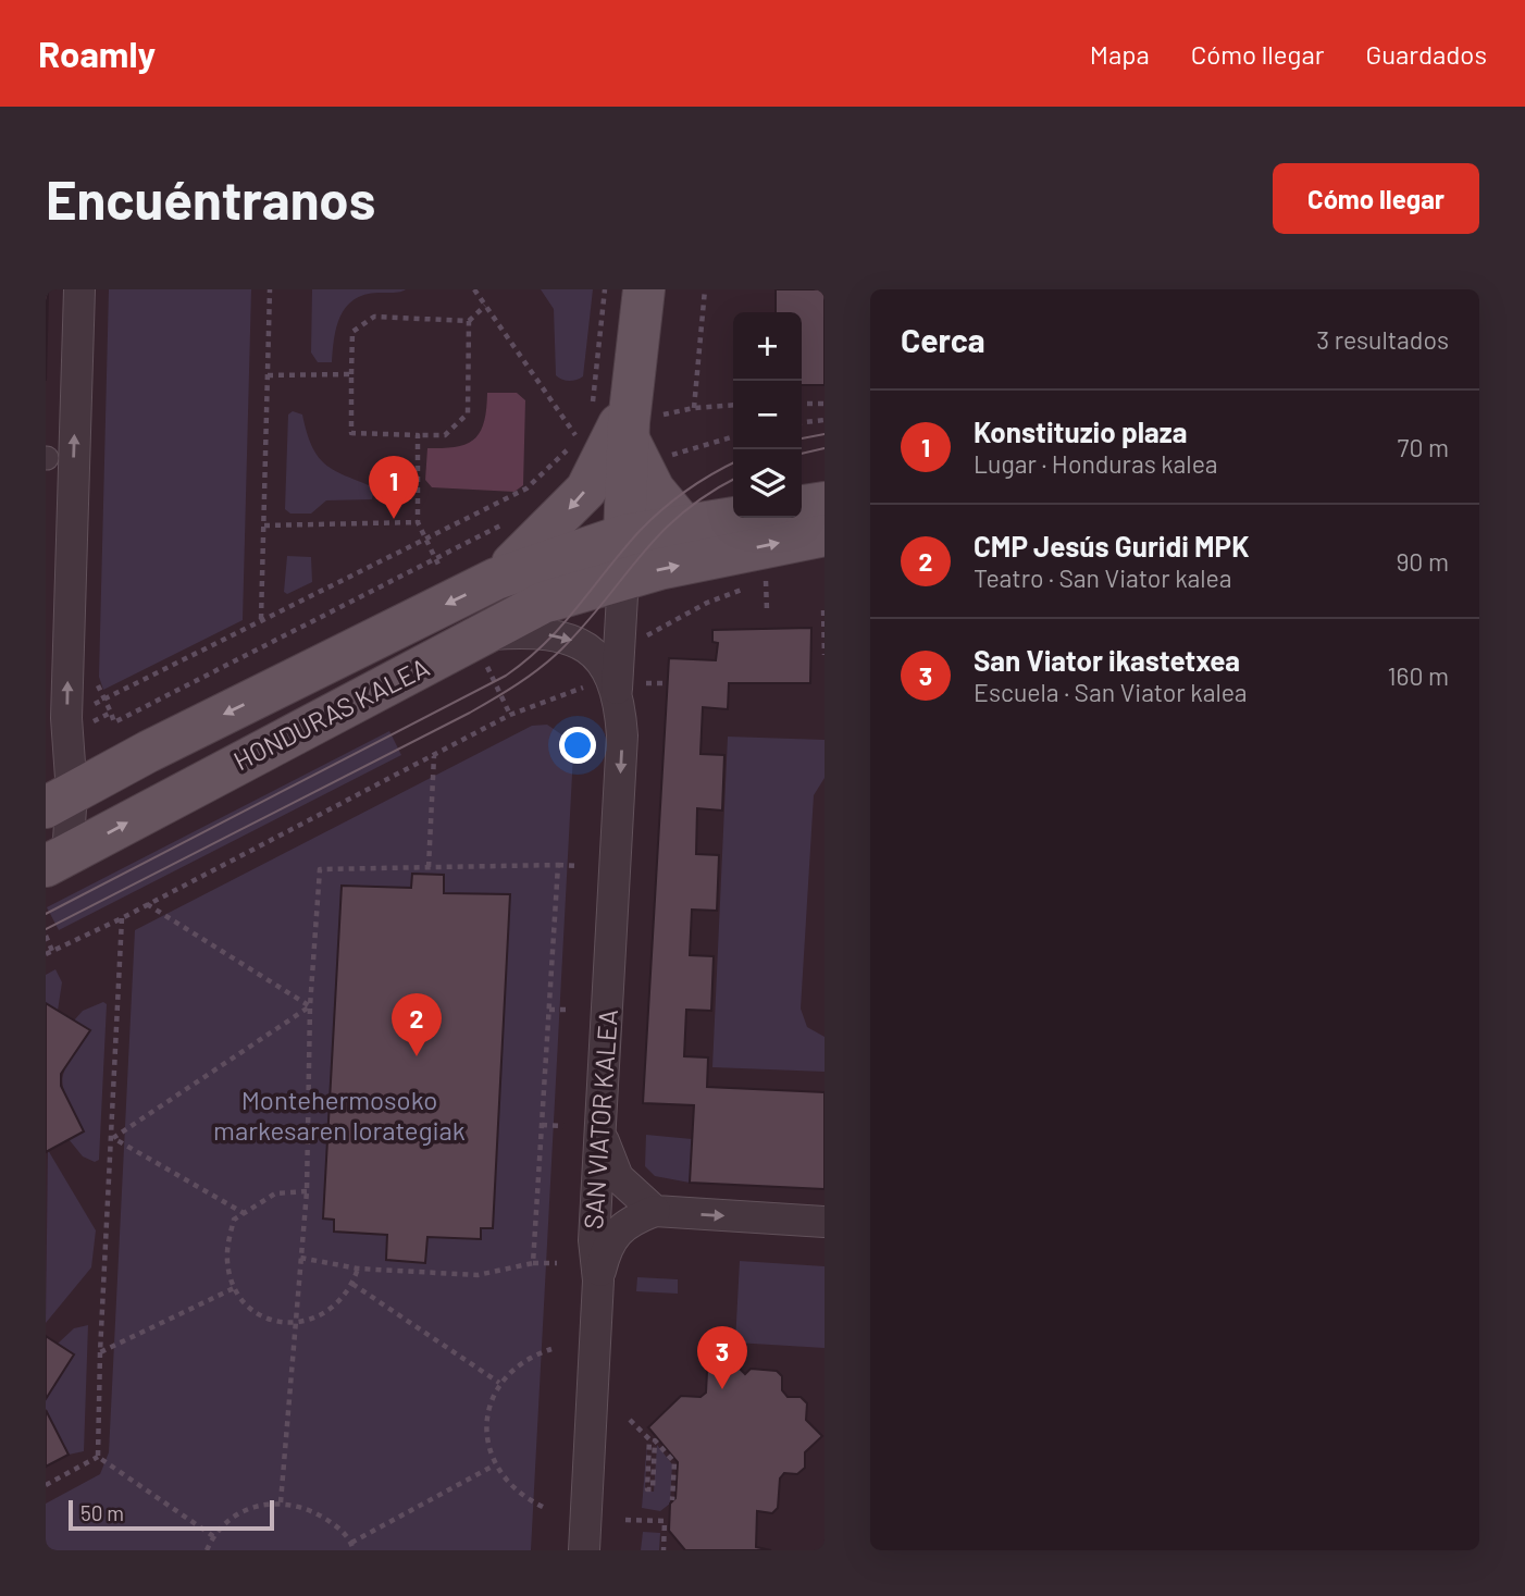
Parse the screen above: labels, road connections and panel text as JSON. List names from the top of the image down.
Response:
{
  "streets": {
    "main road": ["HONDURAS KALEA"],
    "street": ["SAN VIATOR KALEA"]
  },
  "crossings": [
    ["HONDURAS KALEA", "SAN VIATOR KALEA"]
  ],
  "one_way": ["SAN VIATOR KALEA"],
  "parks": ["Montehermosoko markesaren lorategiak"],
  "scale_bar": "50 m",
  "page": {
    "header": "Roamly",
    "nav": ["Mapa", "Cómo llegar", "Guardados"],
    "buttons": "Cómo llegar",
    "title": "Encuéntranos",
    "heading": ["Cerca", "3 resultados"],
    "map_buttons": ["+", "−"],
    "list": [
      {
        "mark": "1",
        "name": "Konstituzio plaza",
        "note": "Lugar · Honduras kalea",
        "value": "70 m"
      },
      {
        "mark": "2",
        "name": "CMP Jesús Guridi MPK",
        "note": "Teatro · San Viator kalea",
        "value": "90 m"
      },
      {
        "mark": "3",
        "name": "San Viator ikastetxea",
        "note": "Escuela · San Viator kalea",
        "value": "160 m"
      }
    ],
    "pins": ["1", "2", "3"],
    "scale": "50 m"
  }
}
